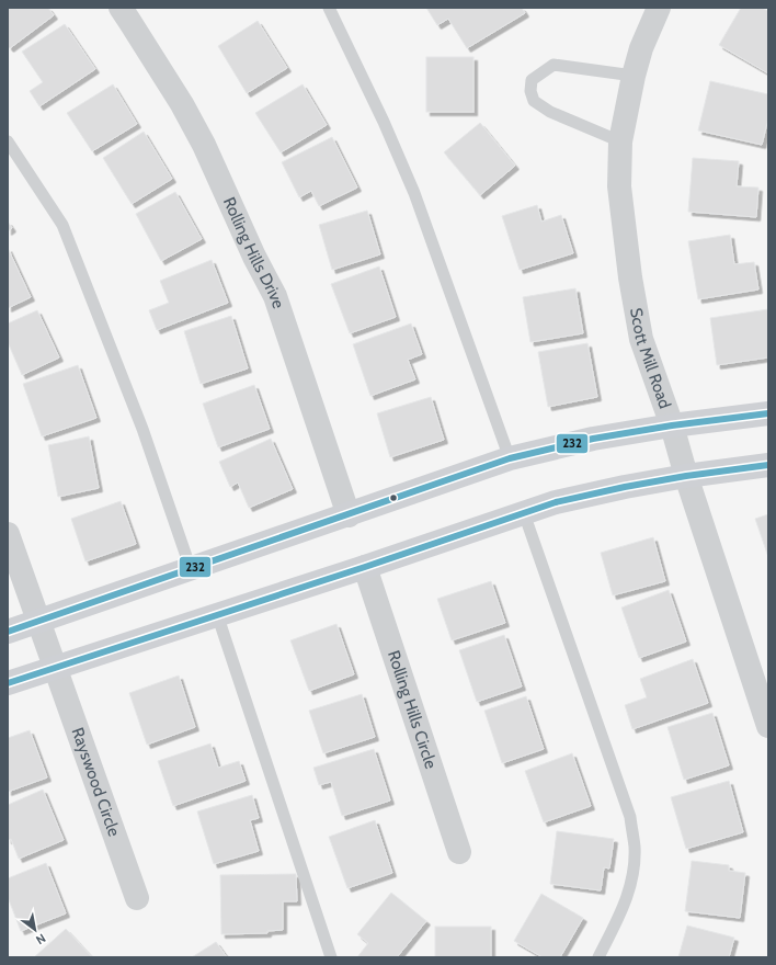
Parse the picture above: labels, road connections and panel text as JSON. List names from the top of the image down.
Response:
{
  "streets": {
    "street": [
      "Rolling Hills Drive",
      "Scott Mill Road",
      "Rolling Hills Circle",
      "Rayswood Circle"
    ]
  },
  "lines": ["transit line 232"],
  "north": "bottom right"
}
